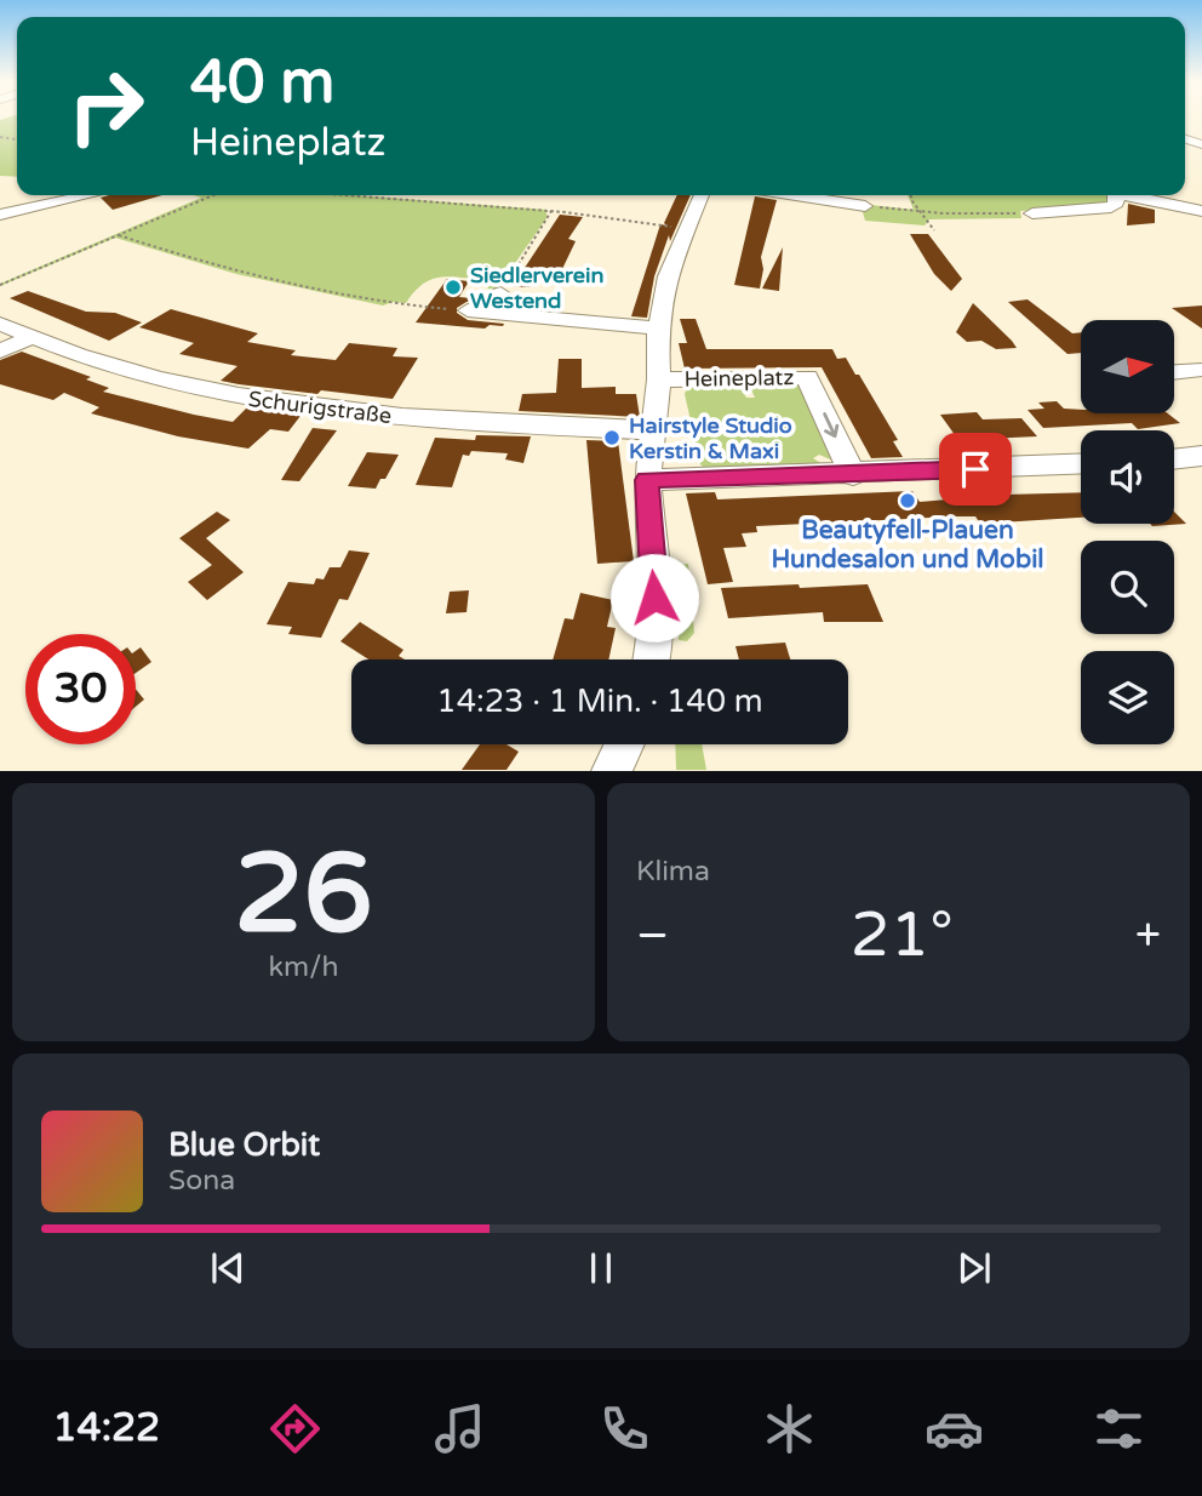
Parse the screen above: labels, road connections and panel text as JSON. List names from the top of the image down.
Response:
{
  "streets": {
    "street": ["Heineplatz", "Schurigstraße"]
  },
  "crossings": [
    ["Heineplatz", "Schurigstraße"]
  ],
  "one_way": ["Heineplatz"],
  "places": ["Siedlerverein Westend", "Hairstyle Studio Kerstin & Maxi", "Beautyfell-Plauen Hundesalon und Mobil"],
  "north": "right",
  "page": {
    "turn": ["40 m", "Heineplatz"],
    "limit": "30",
    "trip": "14:23 · 1 Min. · 140 m",
    "tile": [
      ["26", "km/h"],
      "Klima"
    ],
    "heat": ["−", "21°", "+"],
    "song": ["Blue Orbit", "Sona"],
    "tabs": "14:22"
  }
}
